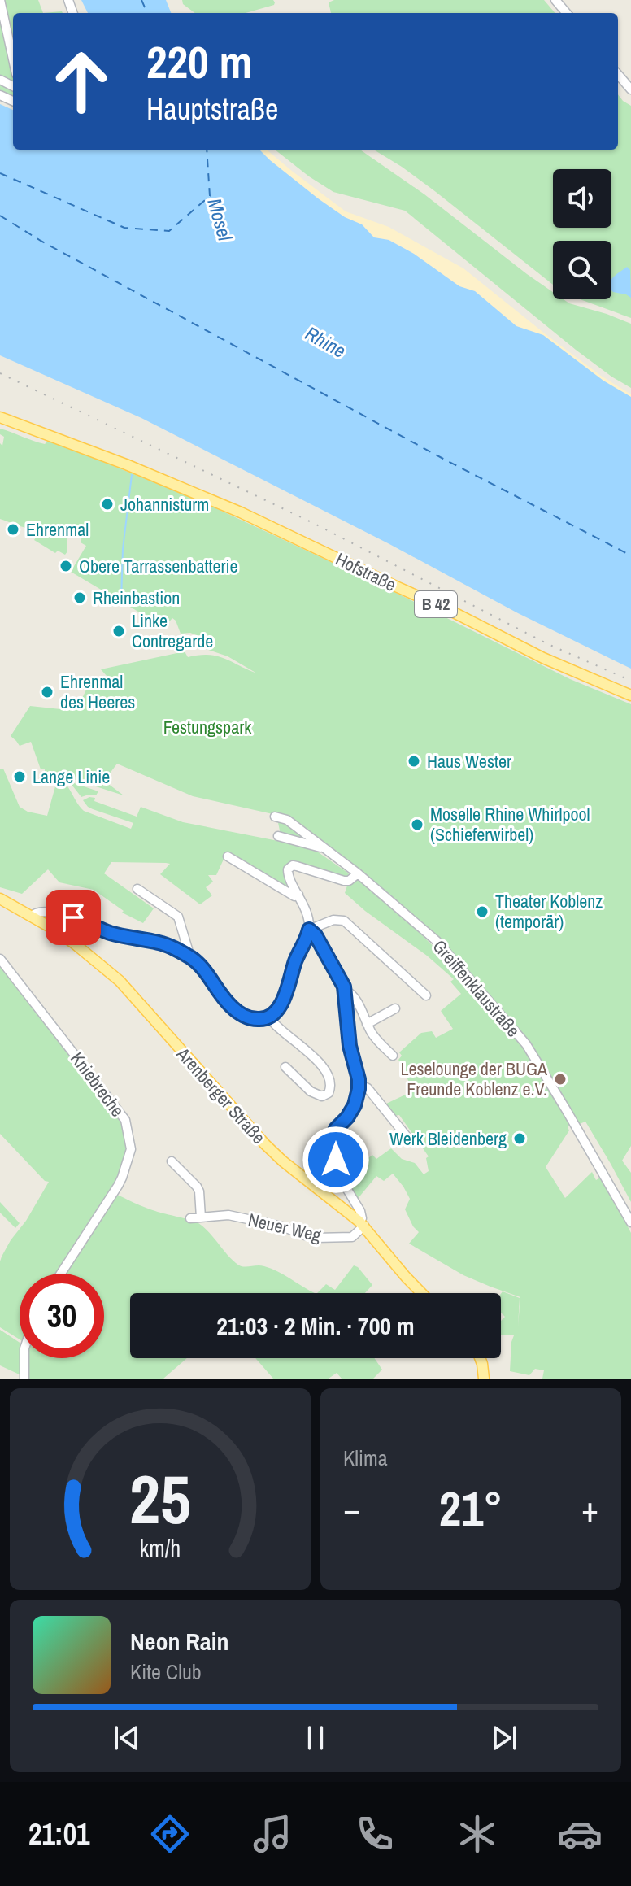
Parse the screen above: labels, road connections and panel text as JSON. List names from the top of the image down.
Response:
{
  "streets": {
    "main road": ["Hofstraße", "B 42", "Arenberger Straße"],
    "street": ["Greiffenklaustraße", "Kniebreche", "Neuer Weg"]
  },
  "crossings": [
    ["Arenberger Straße", "Neuer Weg"]
  ],
  "water": ["Mosel", "Rhine"],
  "parks": ["Festungspark"],
  "places": [
    "Johannisturm",
    "Ehrenmal",
    "Obere Tarrassenbatterie",
    "Rheinbastion",
    "Linke Contregarde",
    "Ehrenmal des Heeres",
    "Haus Wester",
    "Lange Linie",
    "Moselle Rhine Whirlpool (Schieferwirbel)",
    "Theater Koblenz (temporär)",
    "Leselounge der BUGA Freunde Koblenz e.V.",
    "Werk Bleidenberg"
  ],
  "page": {
    "turn": ["220 m", "Hauptstraße"],
    "limit": "30",
    "trip": "21:03 · 2 Min. · 700 m",
    "tile": "Klima",
    "heat": ["−", "21°", "+"],
    "song": ["Neon Rain", "Kite Club"],
    "tabs": "21:01",
    "gauge": ["25", "km/h"]
  }
}
